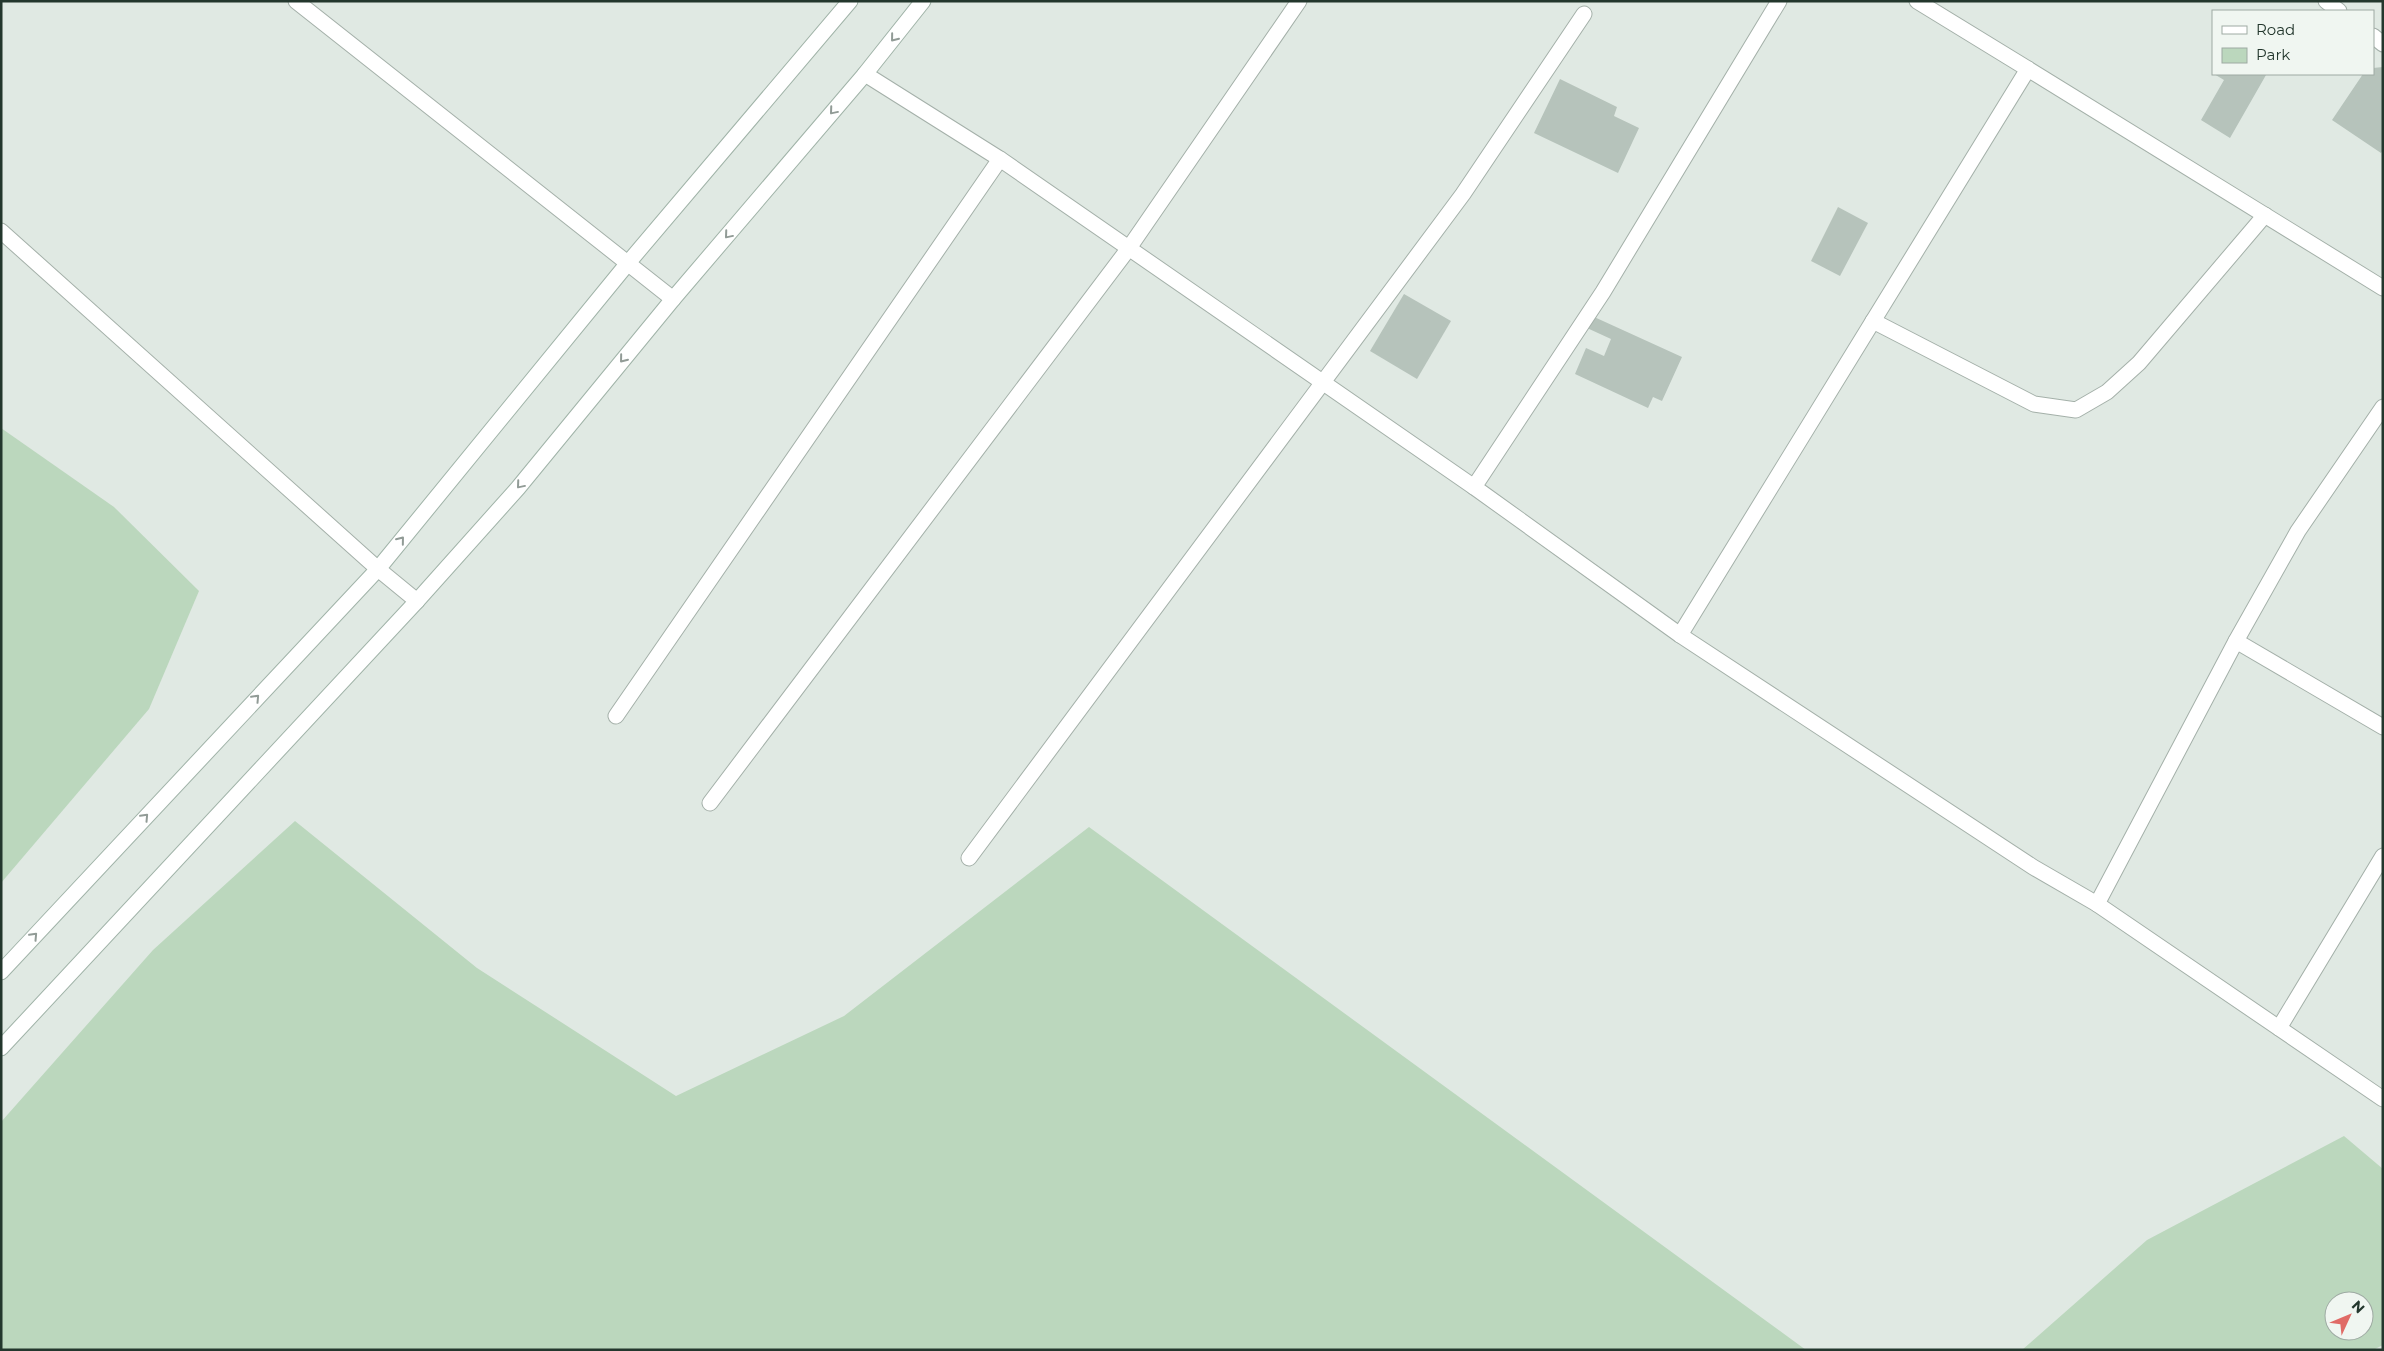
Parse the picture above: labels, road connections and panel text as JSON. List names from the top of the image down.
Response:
{
  "legend": ["Road", "Park"],
  "north": "top right"
}
